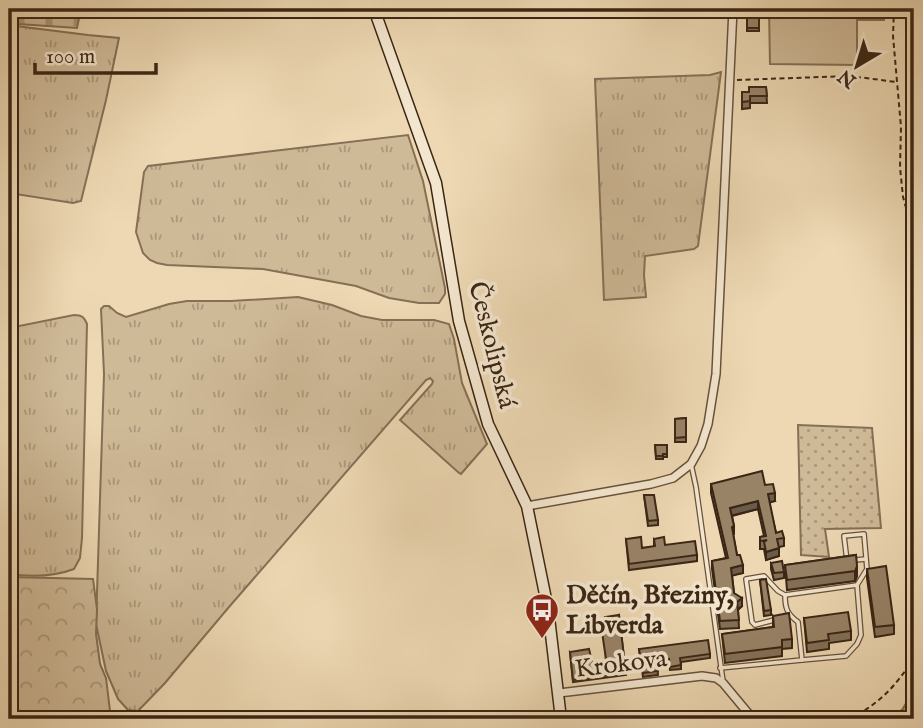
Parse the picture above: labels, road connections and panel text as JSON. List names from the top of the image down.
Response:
{
  "streets": {
    "main road": ["Českolipská"],
    "street": ["Krokova"]
  },
  "crossings": [
    ["Českolipská", "Krokova"]
  ],
  "places": {
    "bus stop": ["Děčín, Březiny, Libverda"]
  },
  "scale_bar": "100 m",
  "north": "bottom left"
}
